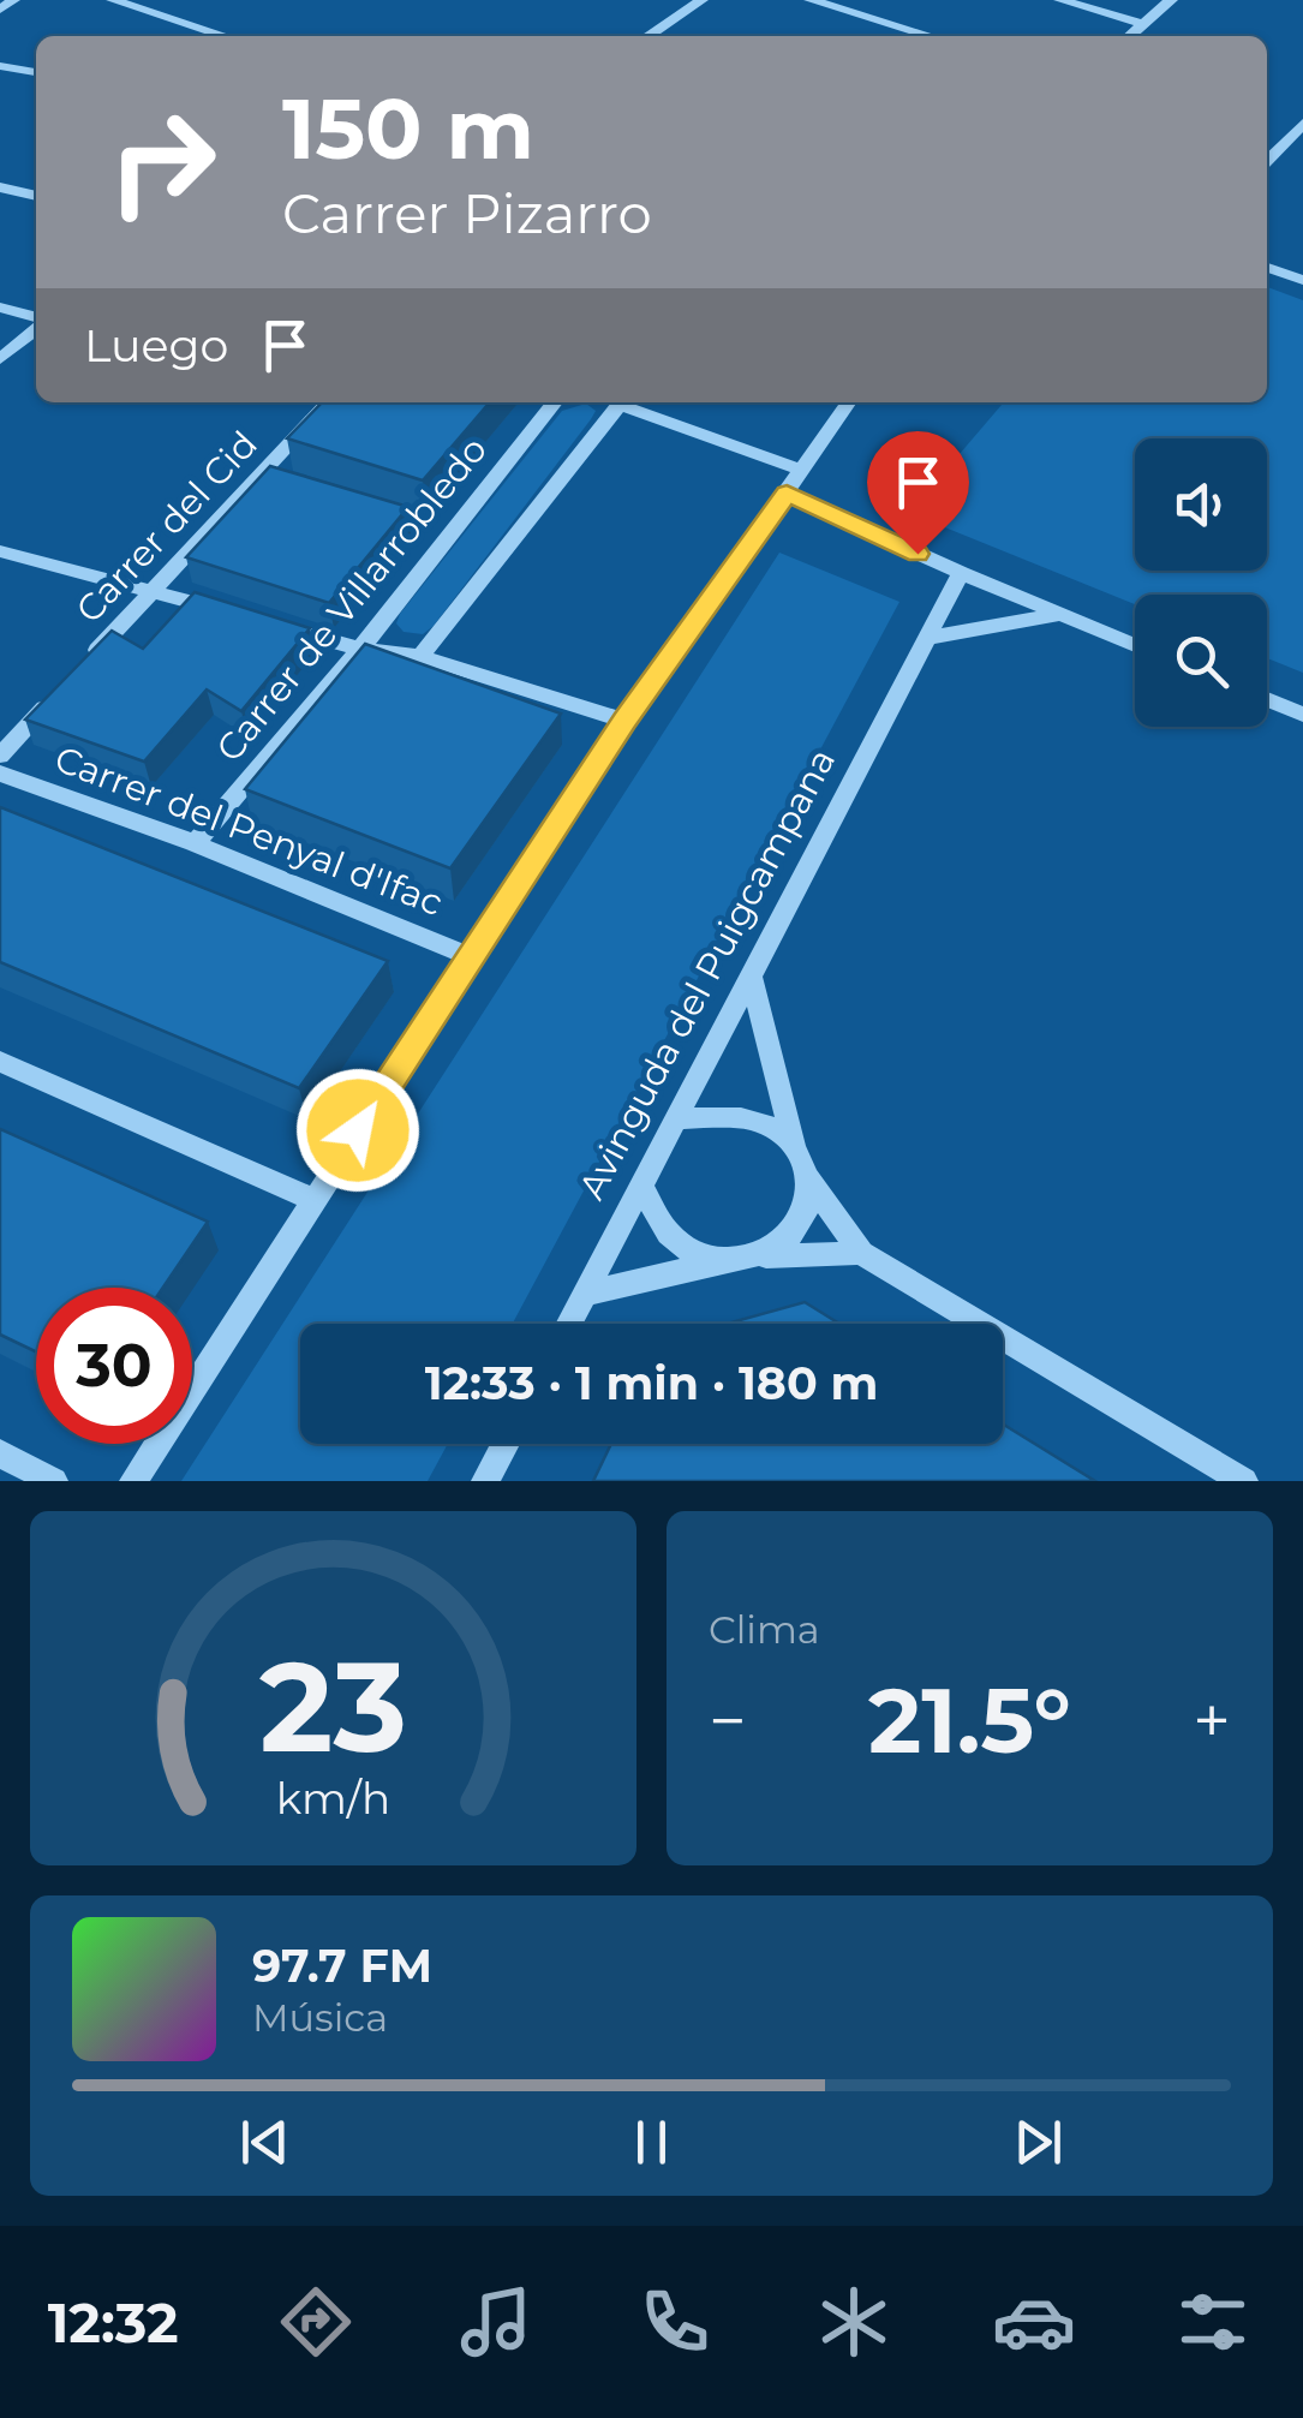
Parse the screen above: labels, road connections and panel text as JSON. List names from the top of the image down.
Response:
{
  "streets": {
    "street": [
      "Carrer del Cid",
      "Carrer de Villarrobledo",
      "Carrer del Penyal d'Ifac",
      "Avinguda del Puigcampana"
    ]
  },
  "crossings": [
    ["Carrer de Villarrobledo", "Carrer del Penyal d'Ifac"]
  ],
  "page": {
    "turn": ["150 m", "Carrer Pizarro"],
    "then": "Luego",
    "limit": "30",
    "trip": "12:33 · 1 min · 180 m",
    "tile": "Clima",
    "heat": ["−", "21.5°", "+"],
    "song": ["97.7 FM", "Música"],
    "tabs": "12:32",
    "gauge": ["23", "km/h"]
  }
}
